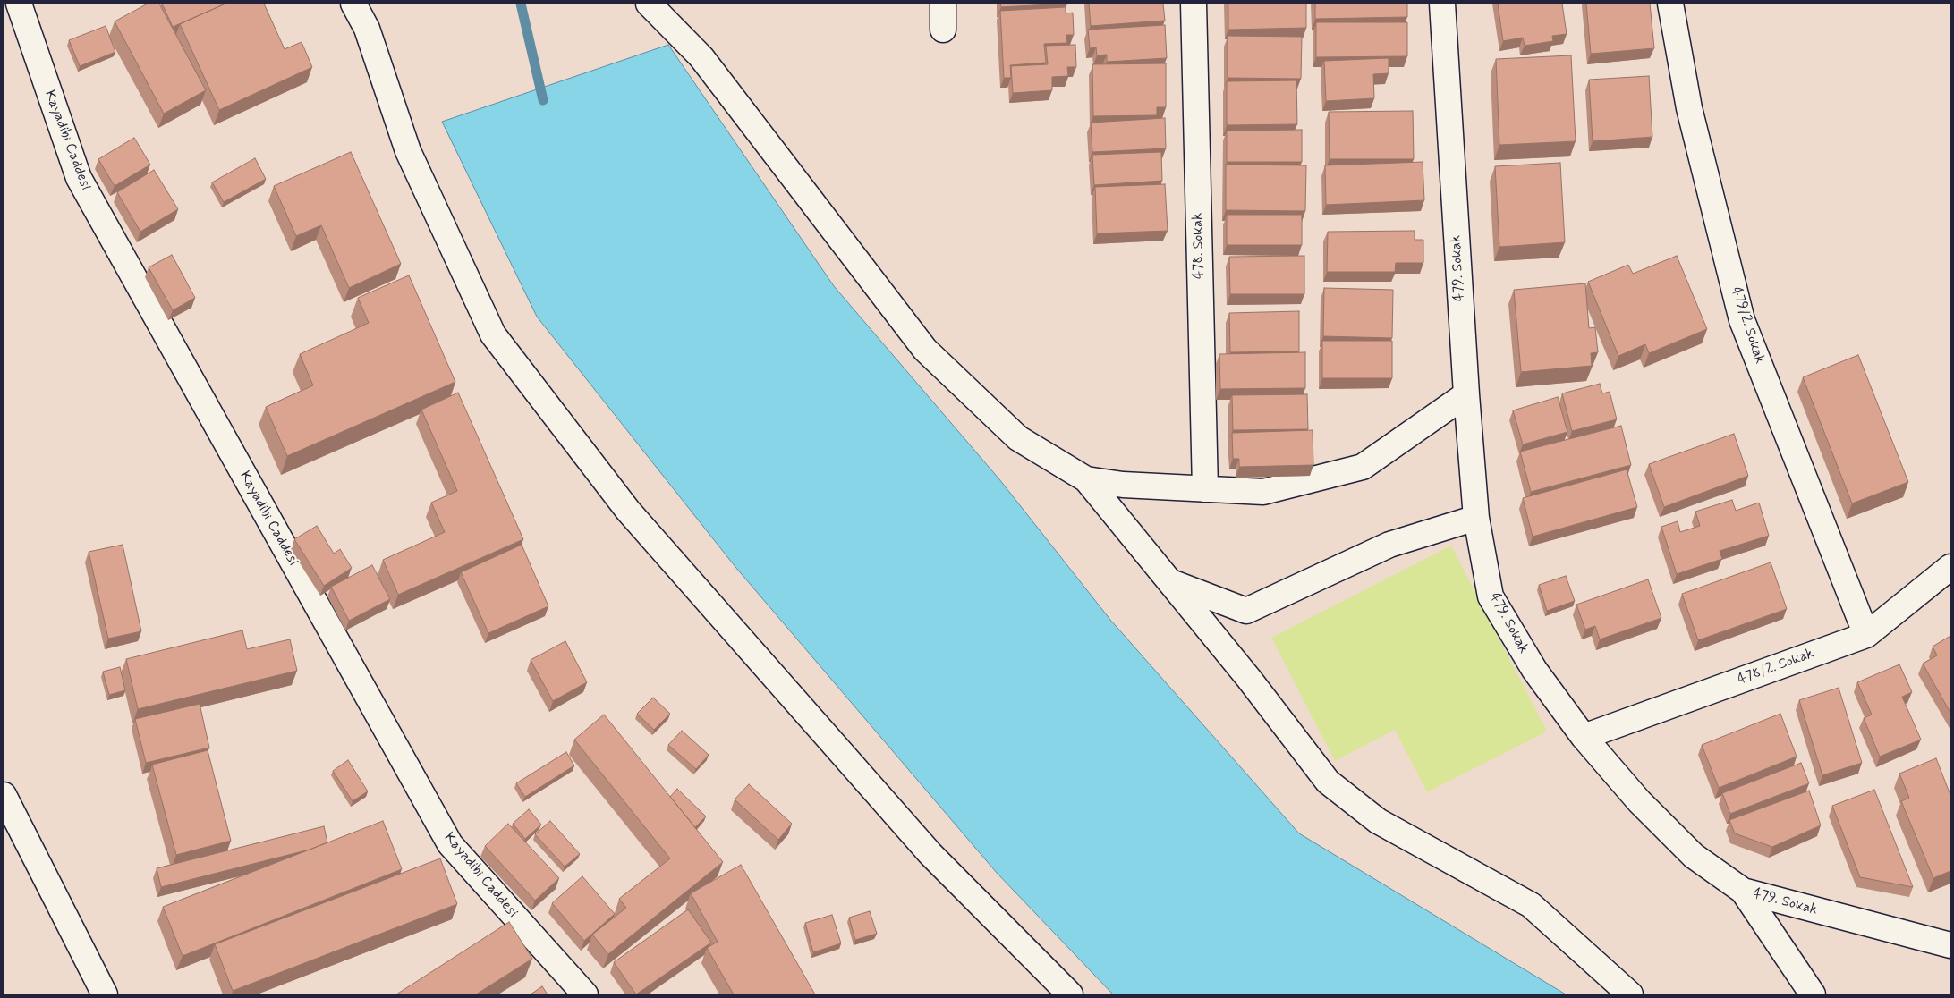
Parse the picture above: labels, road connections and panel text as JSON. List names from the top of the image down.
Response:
{
  "streets": {
    "street": [
      "Kayadibi Caddesi",
      "478. Sokak",
      "479. Sokak",
      "479/2. Sokak",
      "478/2. Sokak"
    ]
  },
  "crossings": [
    ["479. Sokak", "478/2. Sokak"],
    ["479/2. Sokak", "478/2. Sokak"]
  ]
}
